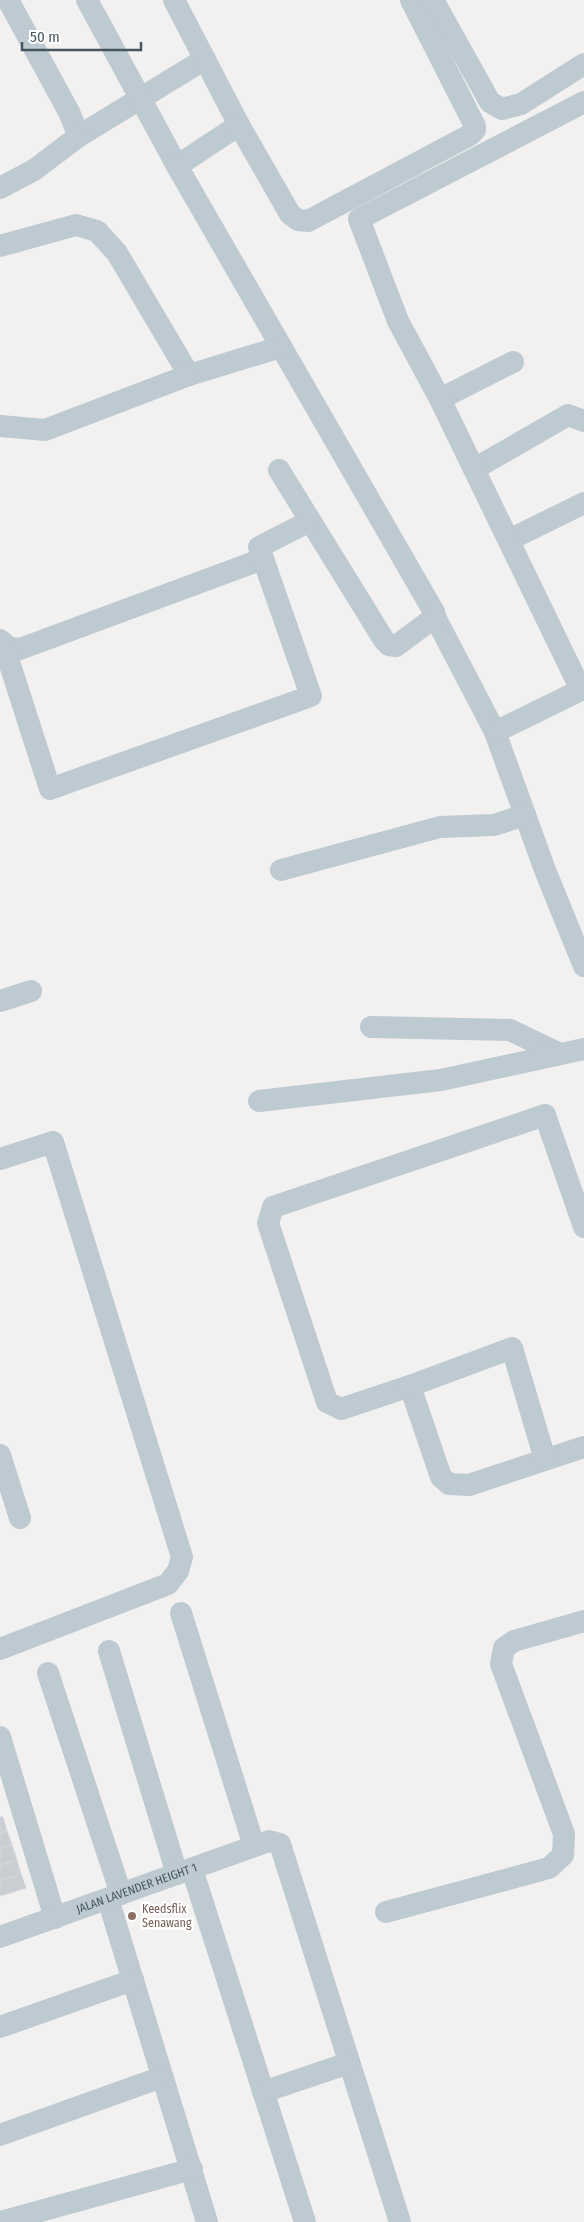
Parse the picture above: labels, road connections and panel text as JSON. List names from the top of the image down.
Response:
{
  "streets": {
    "street": ["JALAN LAVENDER HEIGHT 1"]
  },
  "places": ["Keedsflix Senawang"],
  "scale_bar": "50 m"
}
